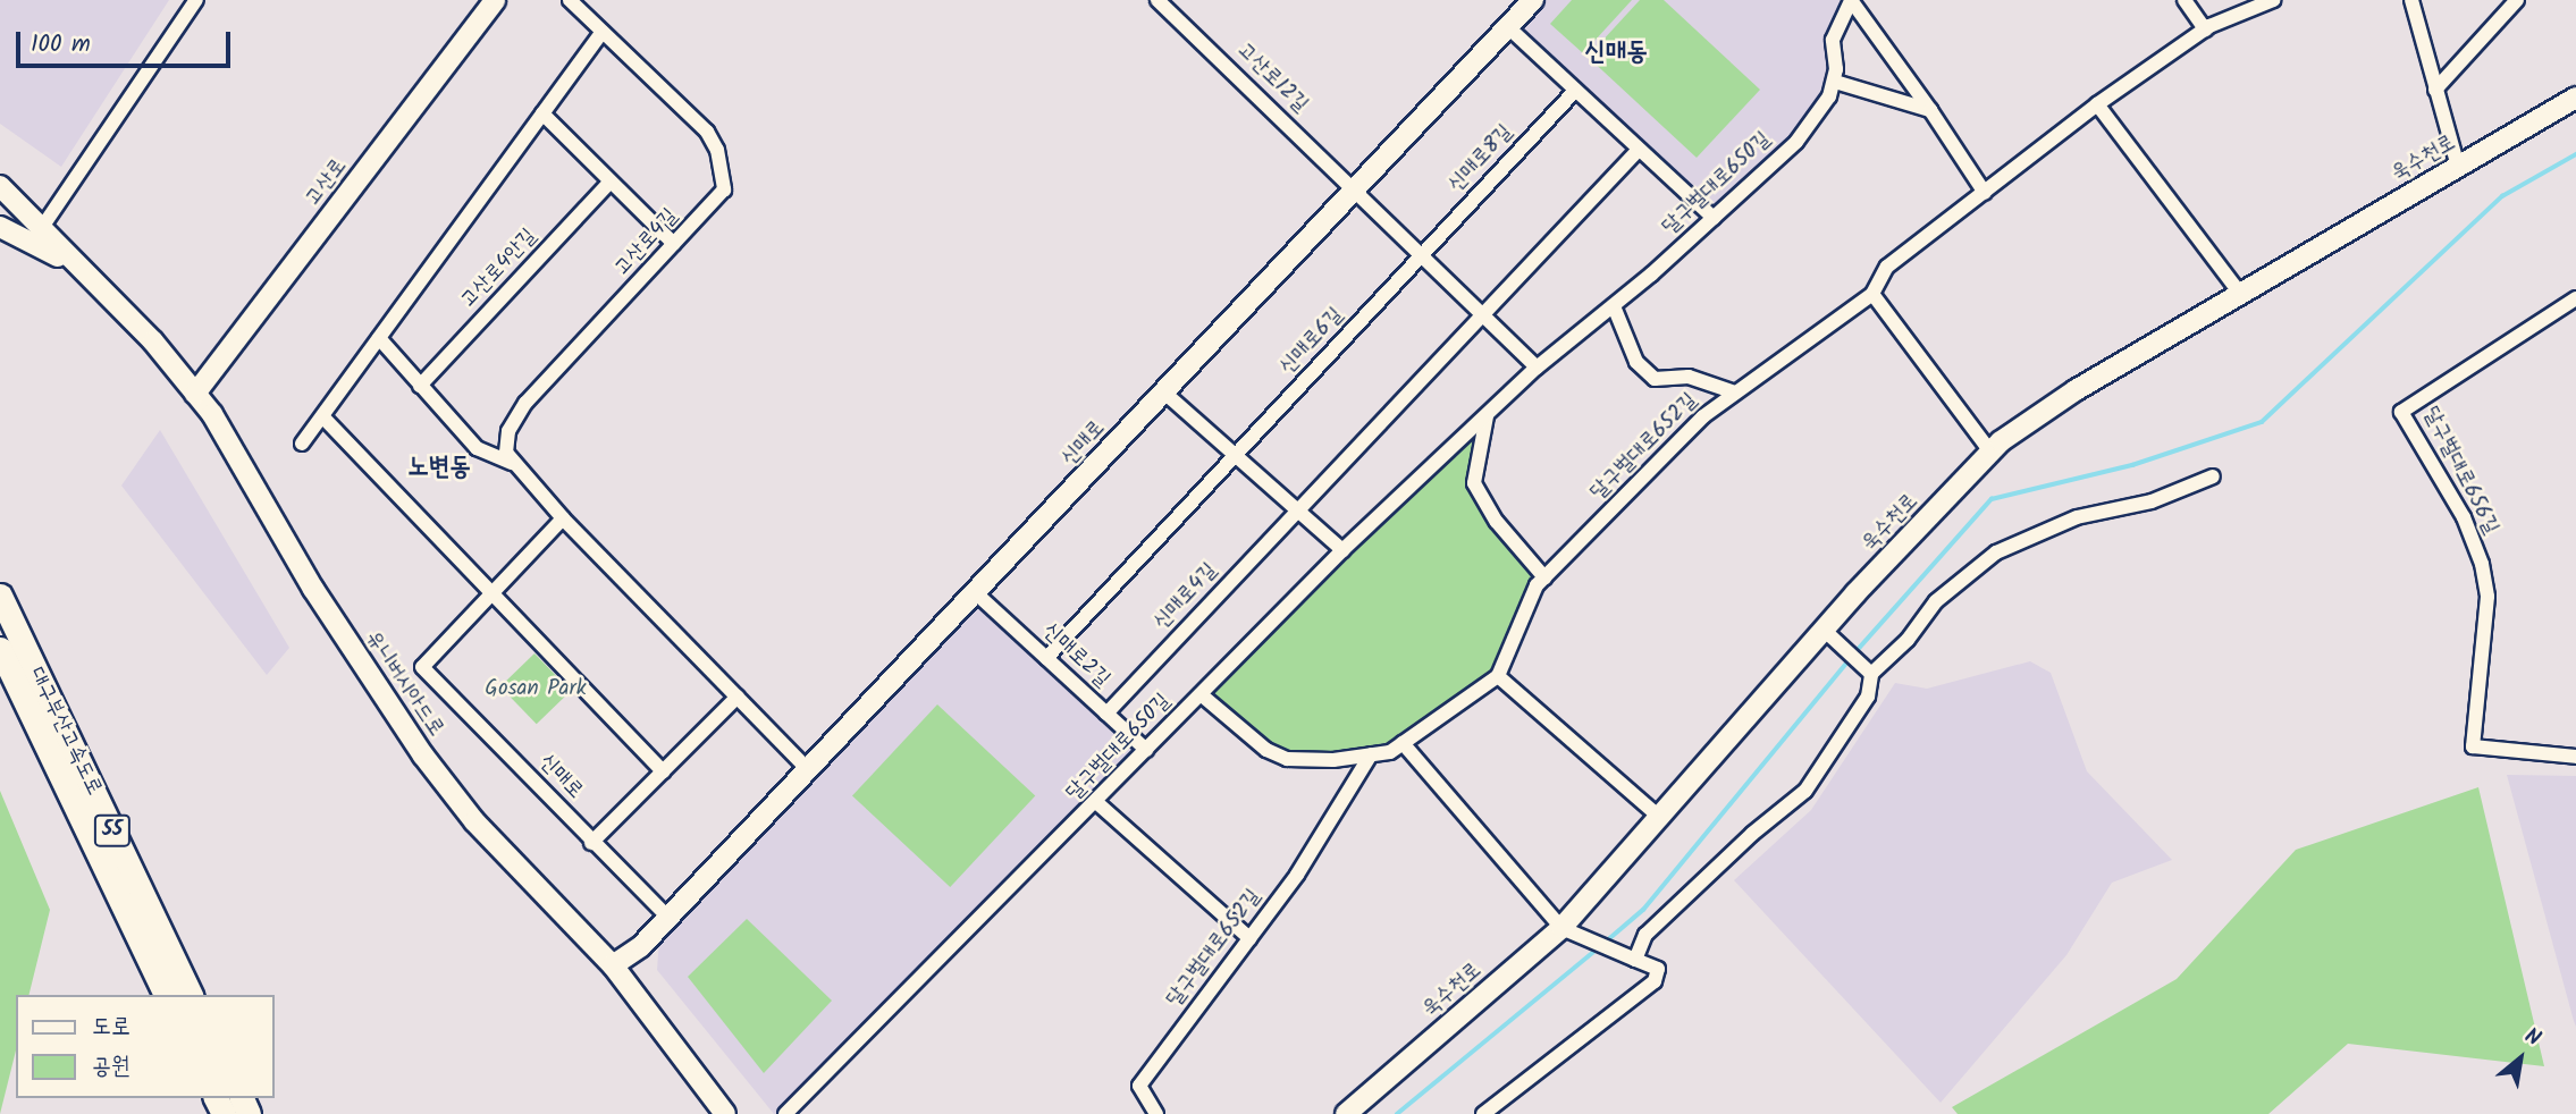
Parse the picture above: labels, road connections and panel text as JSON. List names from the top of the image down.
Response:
{
  "streets": {
    "highway": ["대구부산고속도로", "55"],
    "main road": [
      "욱수천로",
      "고산로",
      "신매로",
      "유니버시아드로"
    ],
    "street": [
      "고산로12길",
      "신매로8길",
      "달구벌대로650길",
      "고산로4길",
      "고산로4안길",
      "신매로6길",
      "달구벌대로652길",
      "달구벌대로656길",
      "신매로4길",
      "신매로2길"
    ]
  },
  "crossings": [
    ["고산로12길", "신매로"],
    ["신매로8길", "신매로6길"],
    ["고산로", "유니버시아드로"],
    ["달구벌대로650길", "달구벌대로652길"],
    ["달구벌대로650길", "신매로2길"],
    ["신매로", "신매로2길"],
    ["신매로", "유니버시아드로"],
    ["신매로4길", "신매로2길"]
  ],
  "districts": ["신매동", "노변동"],
  "parks": ["Gosan Park"],
  "legend": ["도로", "공원"],
  "scale_bar": "100 m",
  "north": "top right"
}
